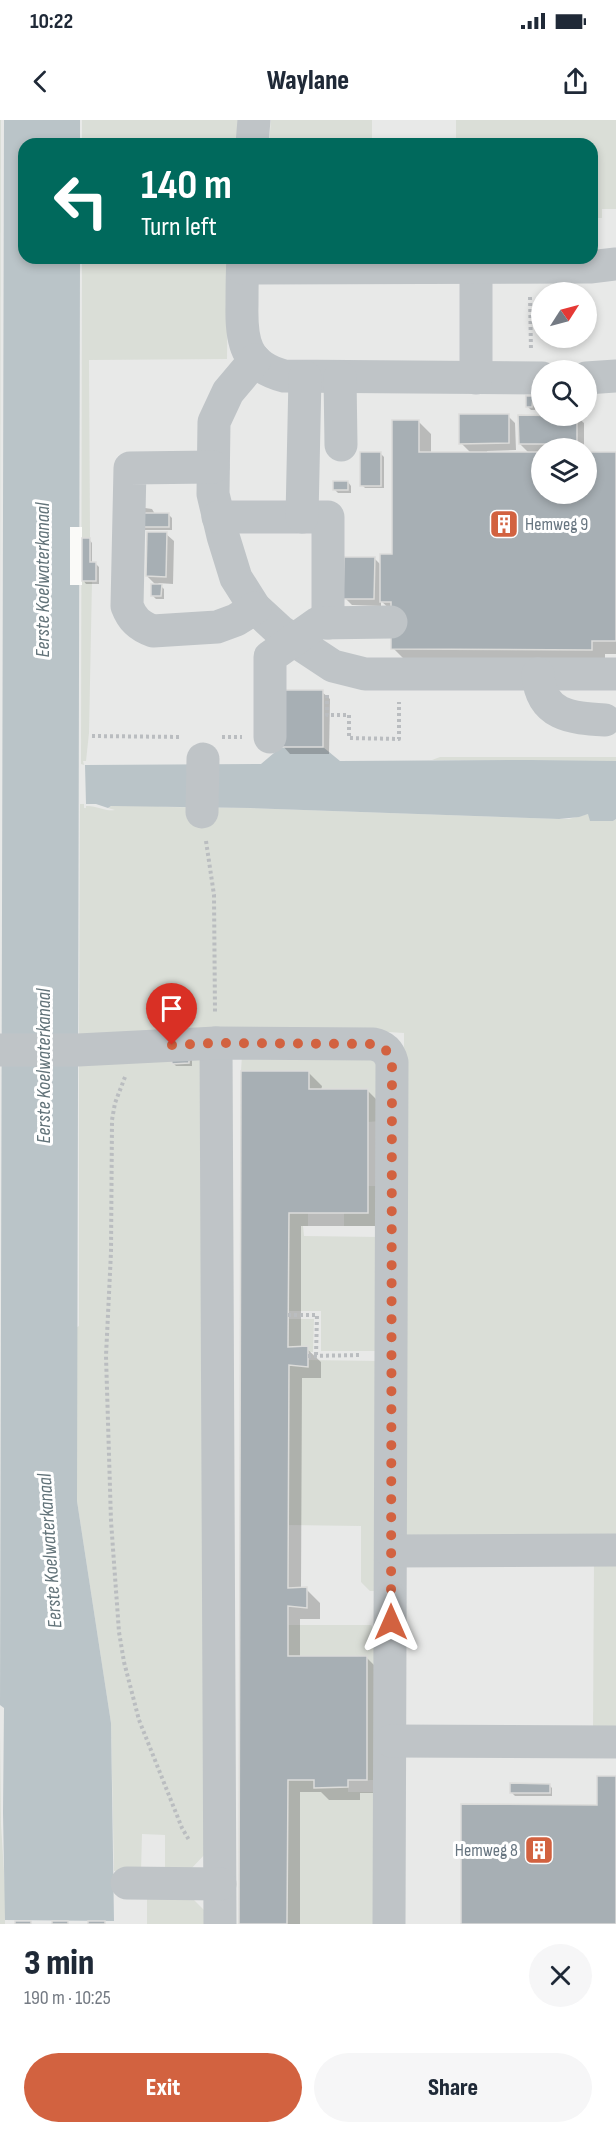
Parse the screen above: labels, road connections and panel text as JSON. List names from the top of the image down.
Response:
{
  "water": ["Eerste Koelwaterkanaal"],
  "places": {
    "building": ["Hemweg 9", "Hemweg 8"]
  },
  "north": "top right",
  "page": {
    "status": "10:22",
    "header": "Waylane",
    "turn": ["140 m", "Turn left"],
    "heading": ["3 min", "190 m · 10:25"],
    "buttons": ["Exit", "Share"]
  }
}
